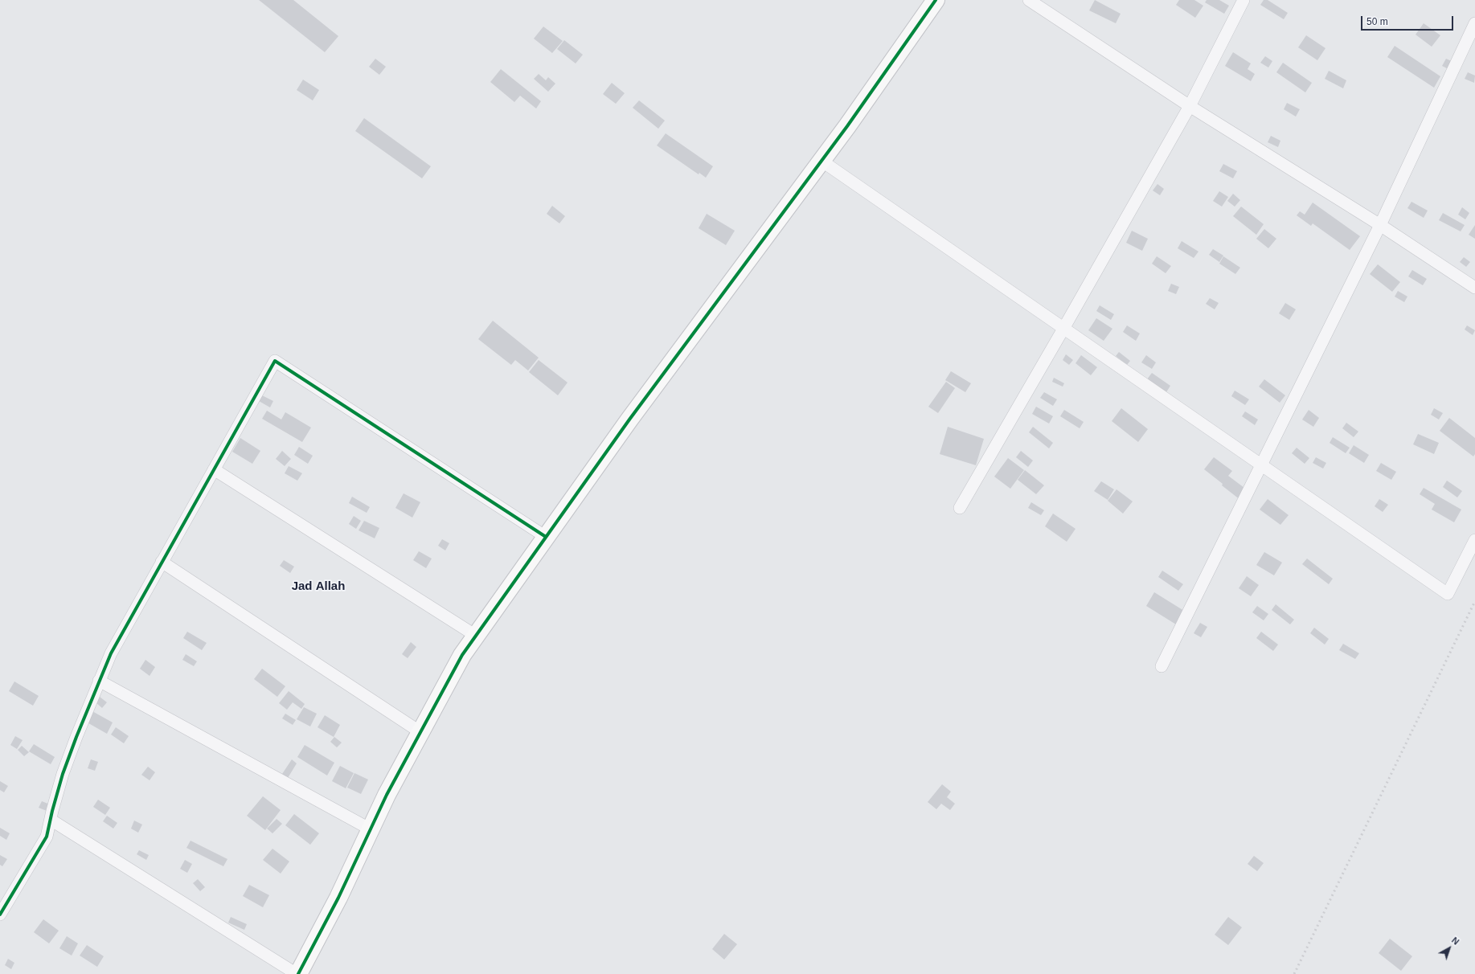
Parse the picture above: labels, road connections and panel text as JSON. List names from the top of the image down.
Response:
{
  "districts": ["Jad Allah"],
  "scale_bar": "50 m",
  "north": "top right"
}
